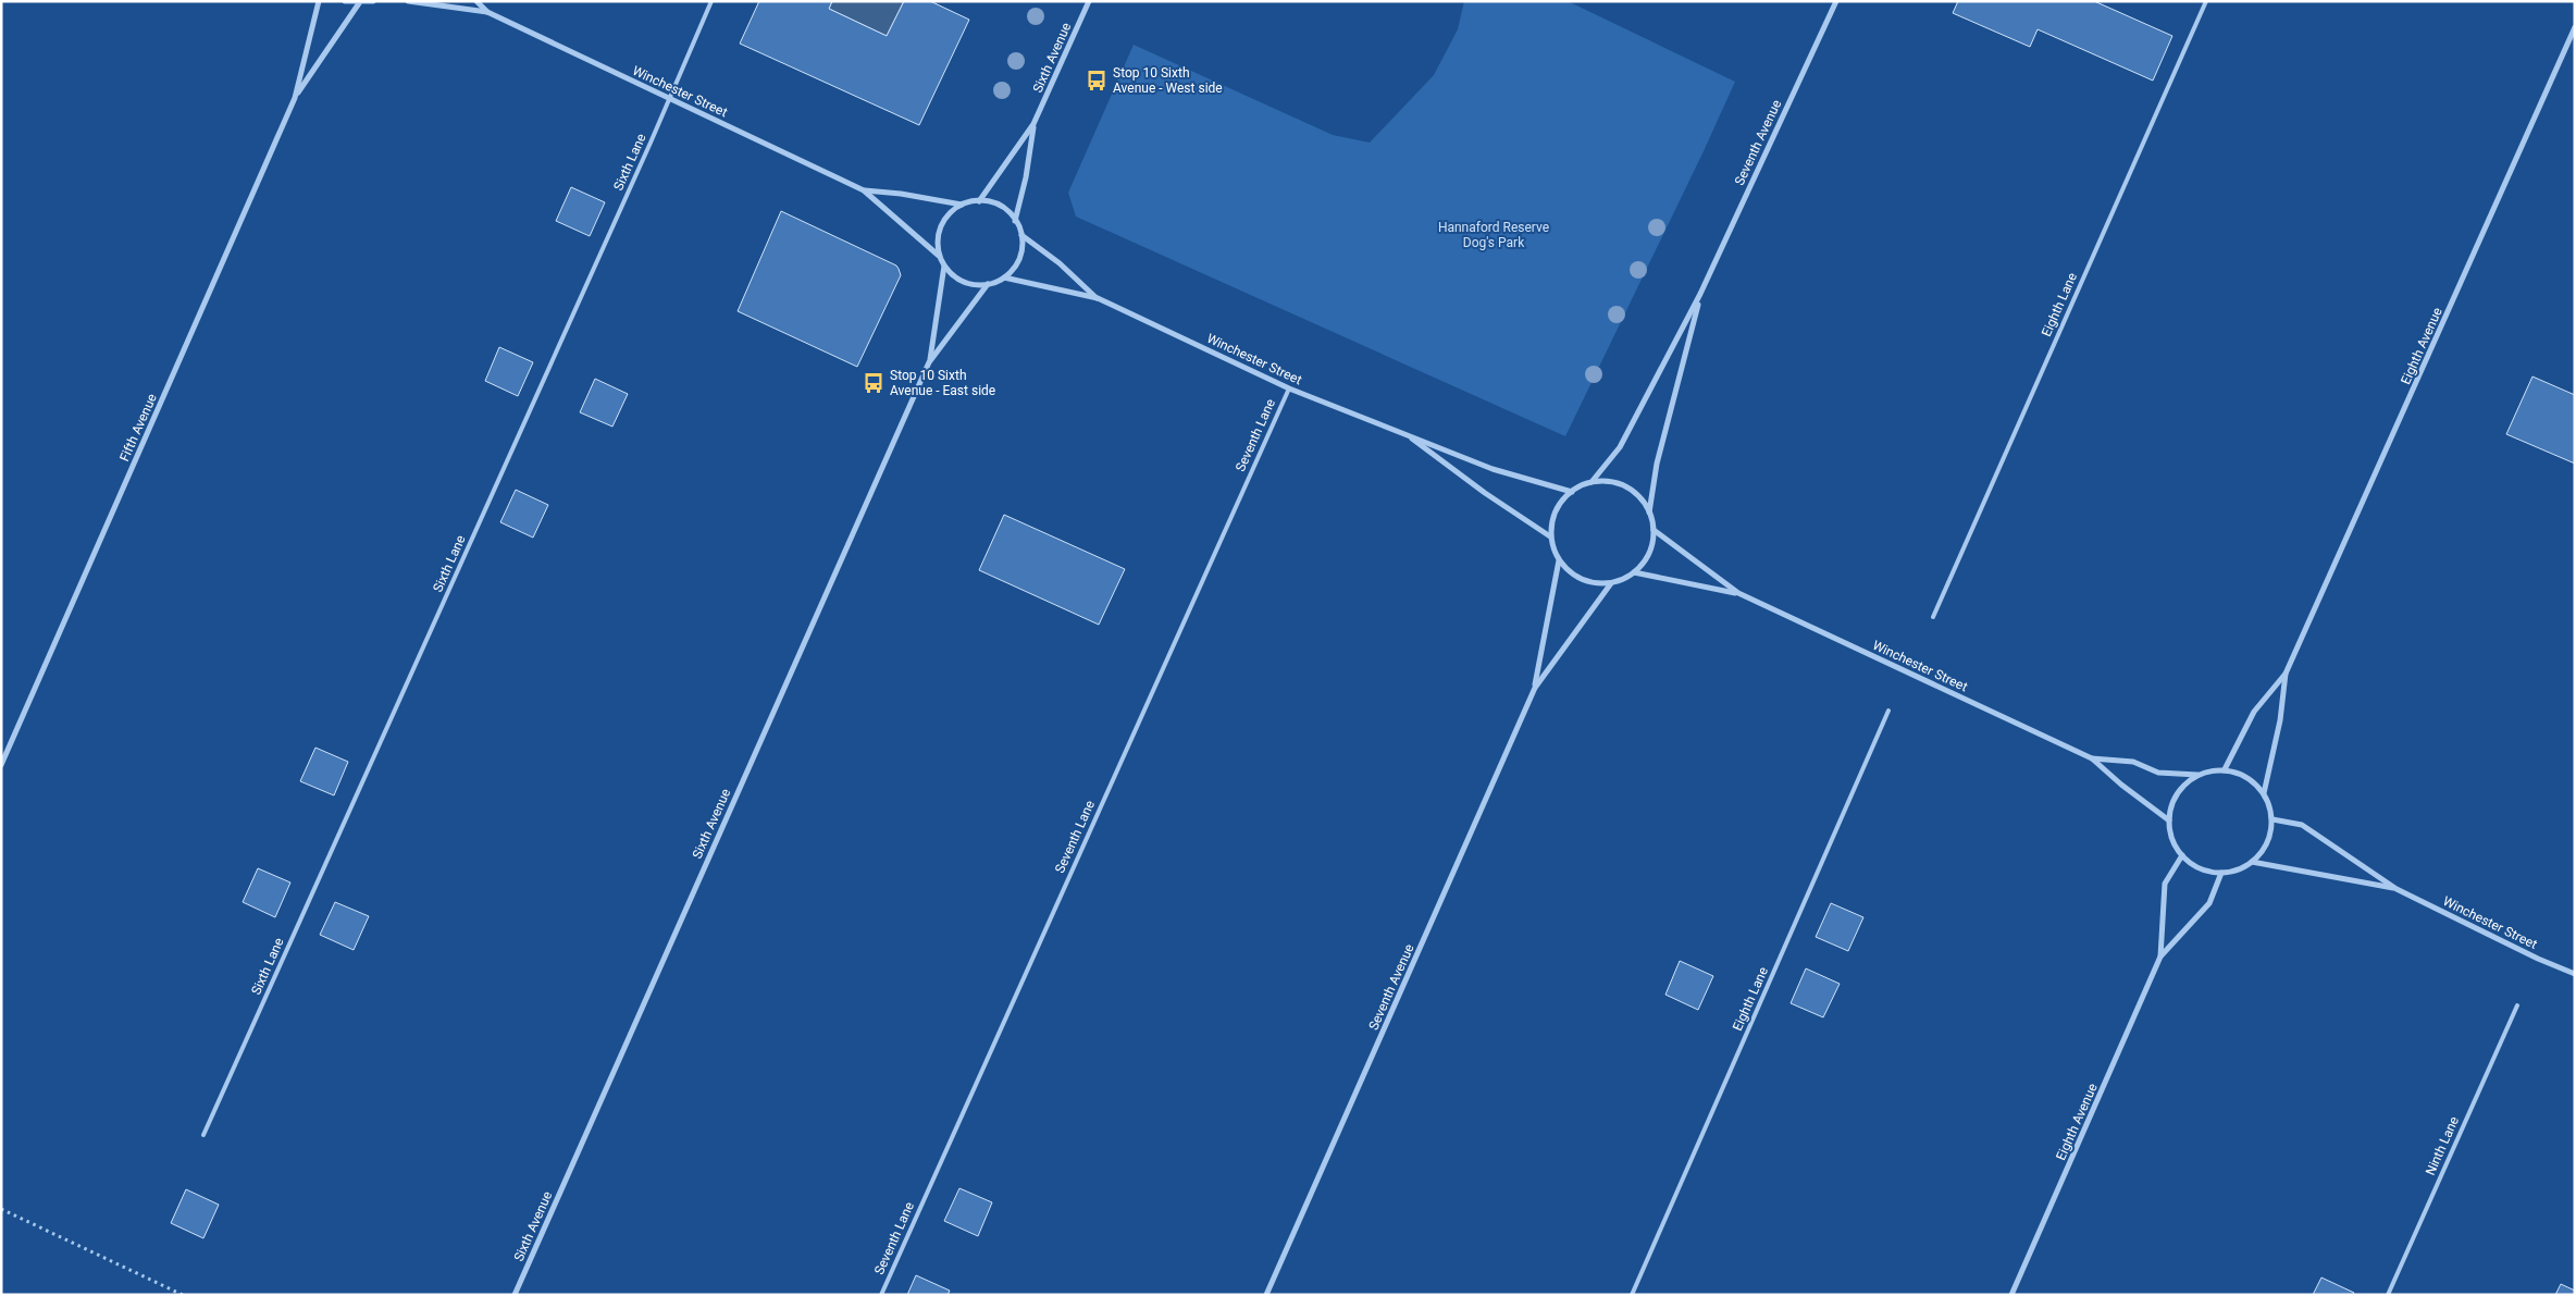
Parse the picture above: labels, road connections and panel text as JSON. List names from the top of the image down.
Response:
{
  "streets": {
    "street": [
      "Sixth Avenue",
      "Winchester Street",
      "Seventh Avenue",
      "Eighth Avenue",
      "Fifth Avenue"
    ],
    "lane": [
      "Sixth Lane",
      "Eighth Lane",
      "Seventh Lane",
      "Ninth Lane"
    ]
  },
  "crossings": [
    ["Sixth Avenue", "Winchester Street"],
    ["Winchester Street", "Seventh Avenue"],
    ["Winchester Street", "Sixth Lane"],
    ["Winchester Street", "Eighth Avenue"],
    ["Winchester Street", "Seventh Lane"]
  ],
  "parks": ["Hannaford Reserve Dog's Park"],
  "places": {
    "bus stop": ["Stop 10 Sixth Avenue - West side", "Stop 10 Sixth Avenue - East side"]
  }
}
